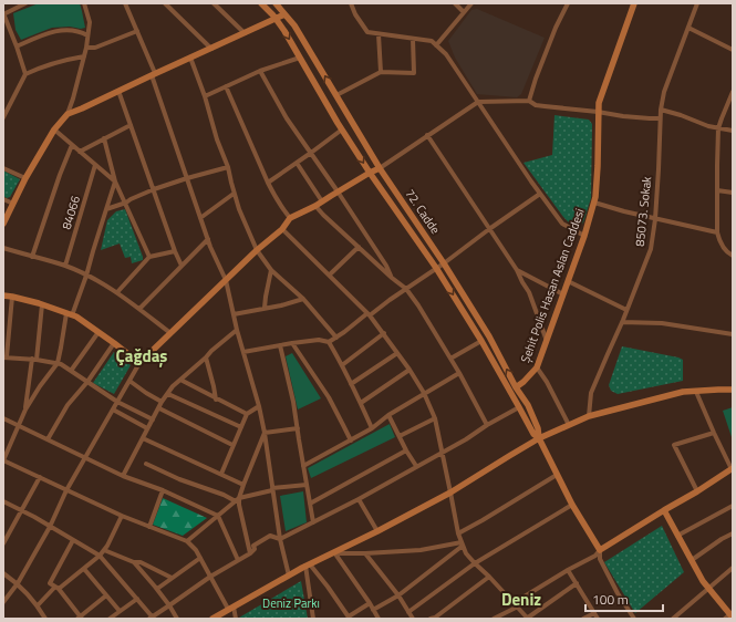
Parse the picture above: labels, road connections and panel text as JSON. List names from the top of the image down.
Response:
{
  "streets": {
    "street": [
      "72. Cadde",
      "85073. Sokak",
      "84066",
      "Şehit Polis Hasan Aslan Caddesi"
    ]
  },
  "crossings": [
    ["72. Cadde", "Şehit Polis Hasan Aslan Caddesi"]
  ],
  "districts": ["Çağdaş", "Deniz"],
  "parks": ["Deniz Parkı"],
  "scale_bar": "100 m"
}
